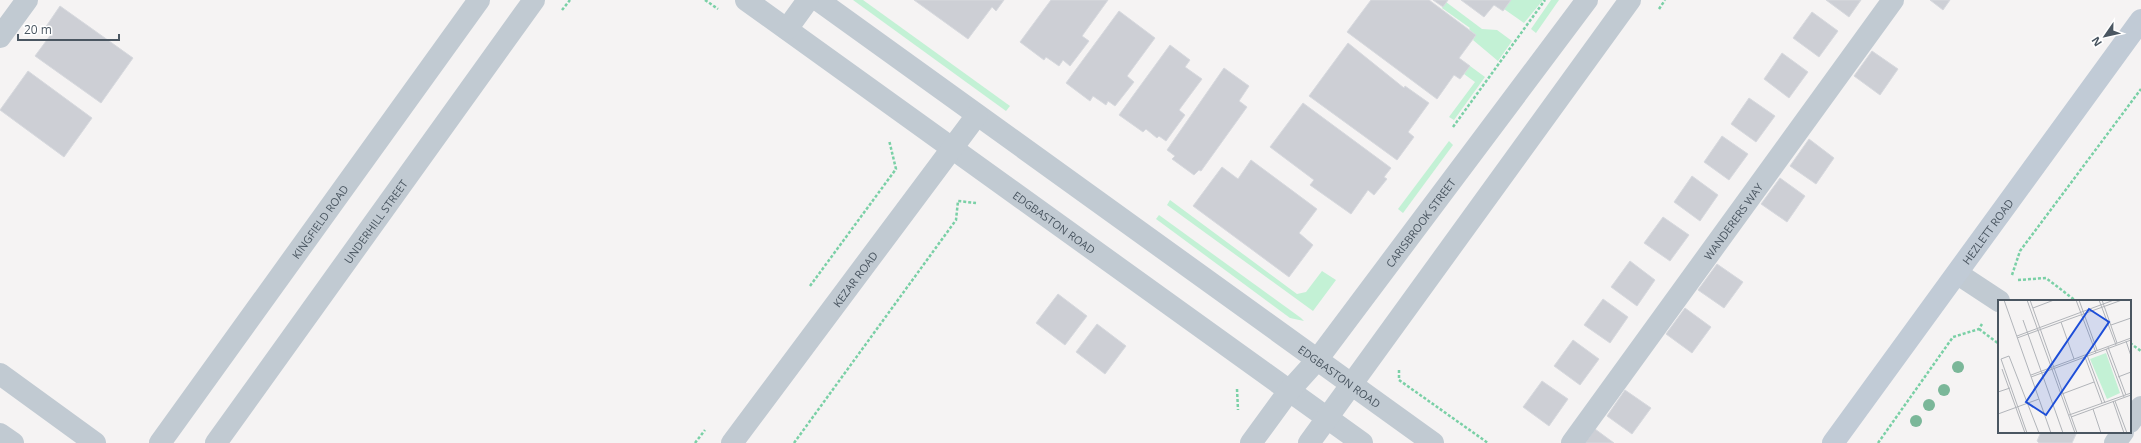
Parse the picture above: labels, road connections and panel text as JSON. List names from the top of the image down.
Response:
{
  "streets": {
    "main road": ["HEZLETT ROAD"],
    "street": [
      "KINGFIELD ROAD",
      "UNDERHILL STREET",
      "EDGBASTON ROAD",
      "CARISBROOK STREET",
      "WANDERERS WAY",
      "KEZAR ROAD"
    ]
  },
  "crossings": [
    ["EDGBASTON ROAD", "CARISBROOK STREET"],
    ["EDGBASTON ROAD", "KEZAR ROAD"]
  ],
  "scale_bar": "20 m",
  "north": "bottom left"
}
